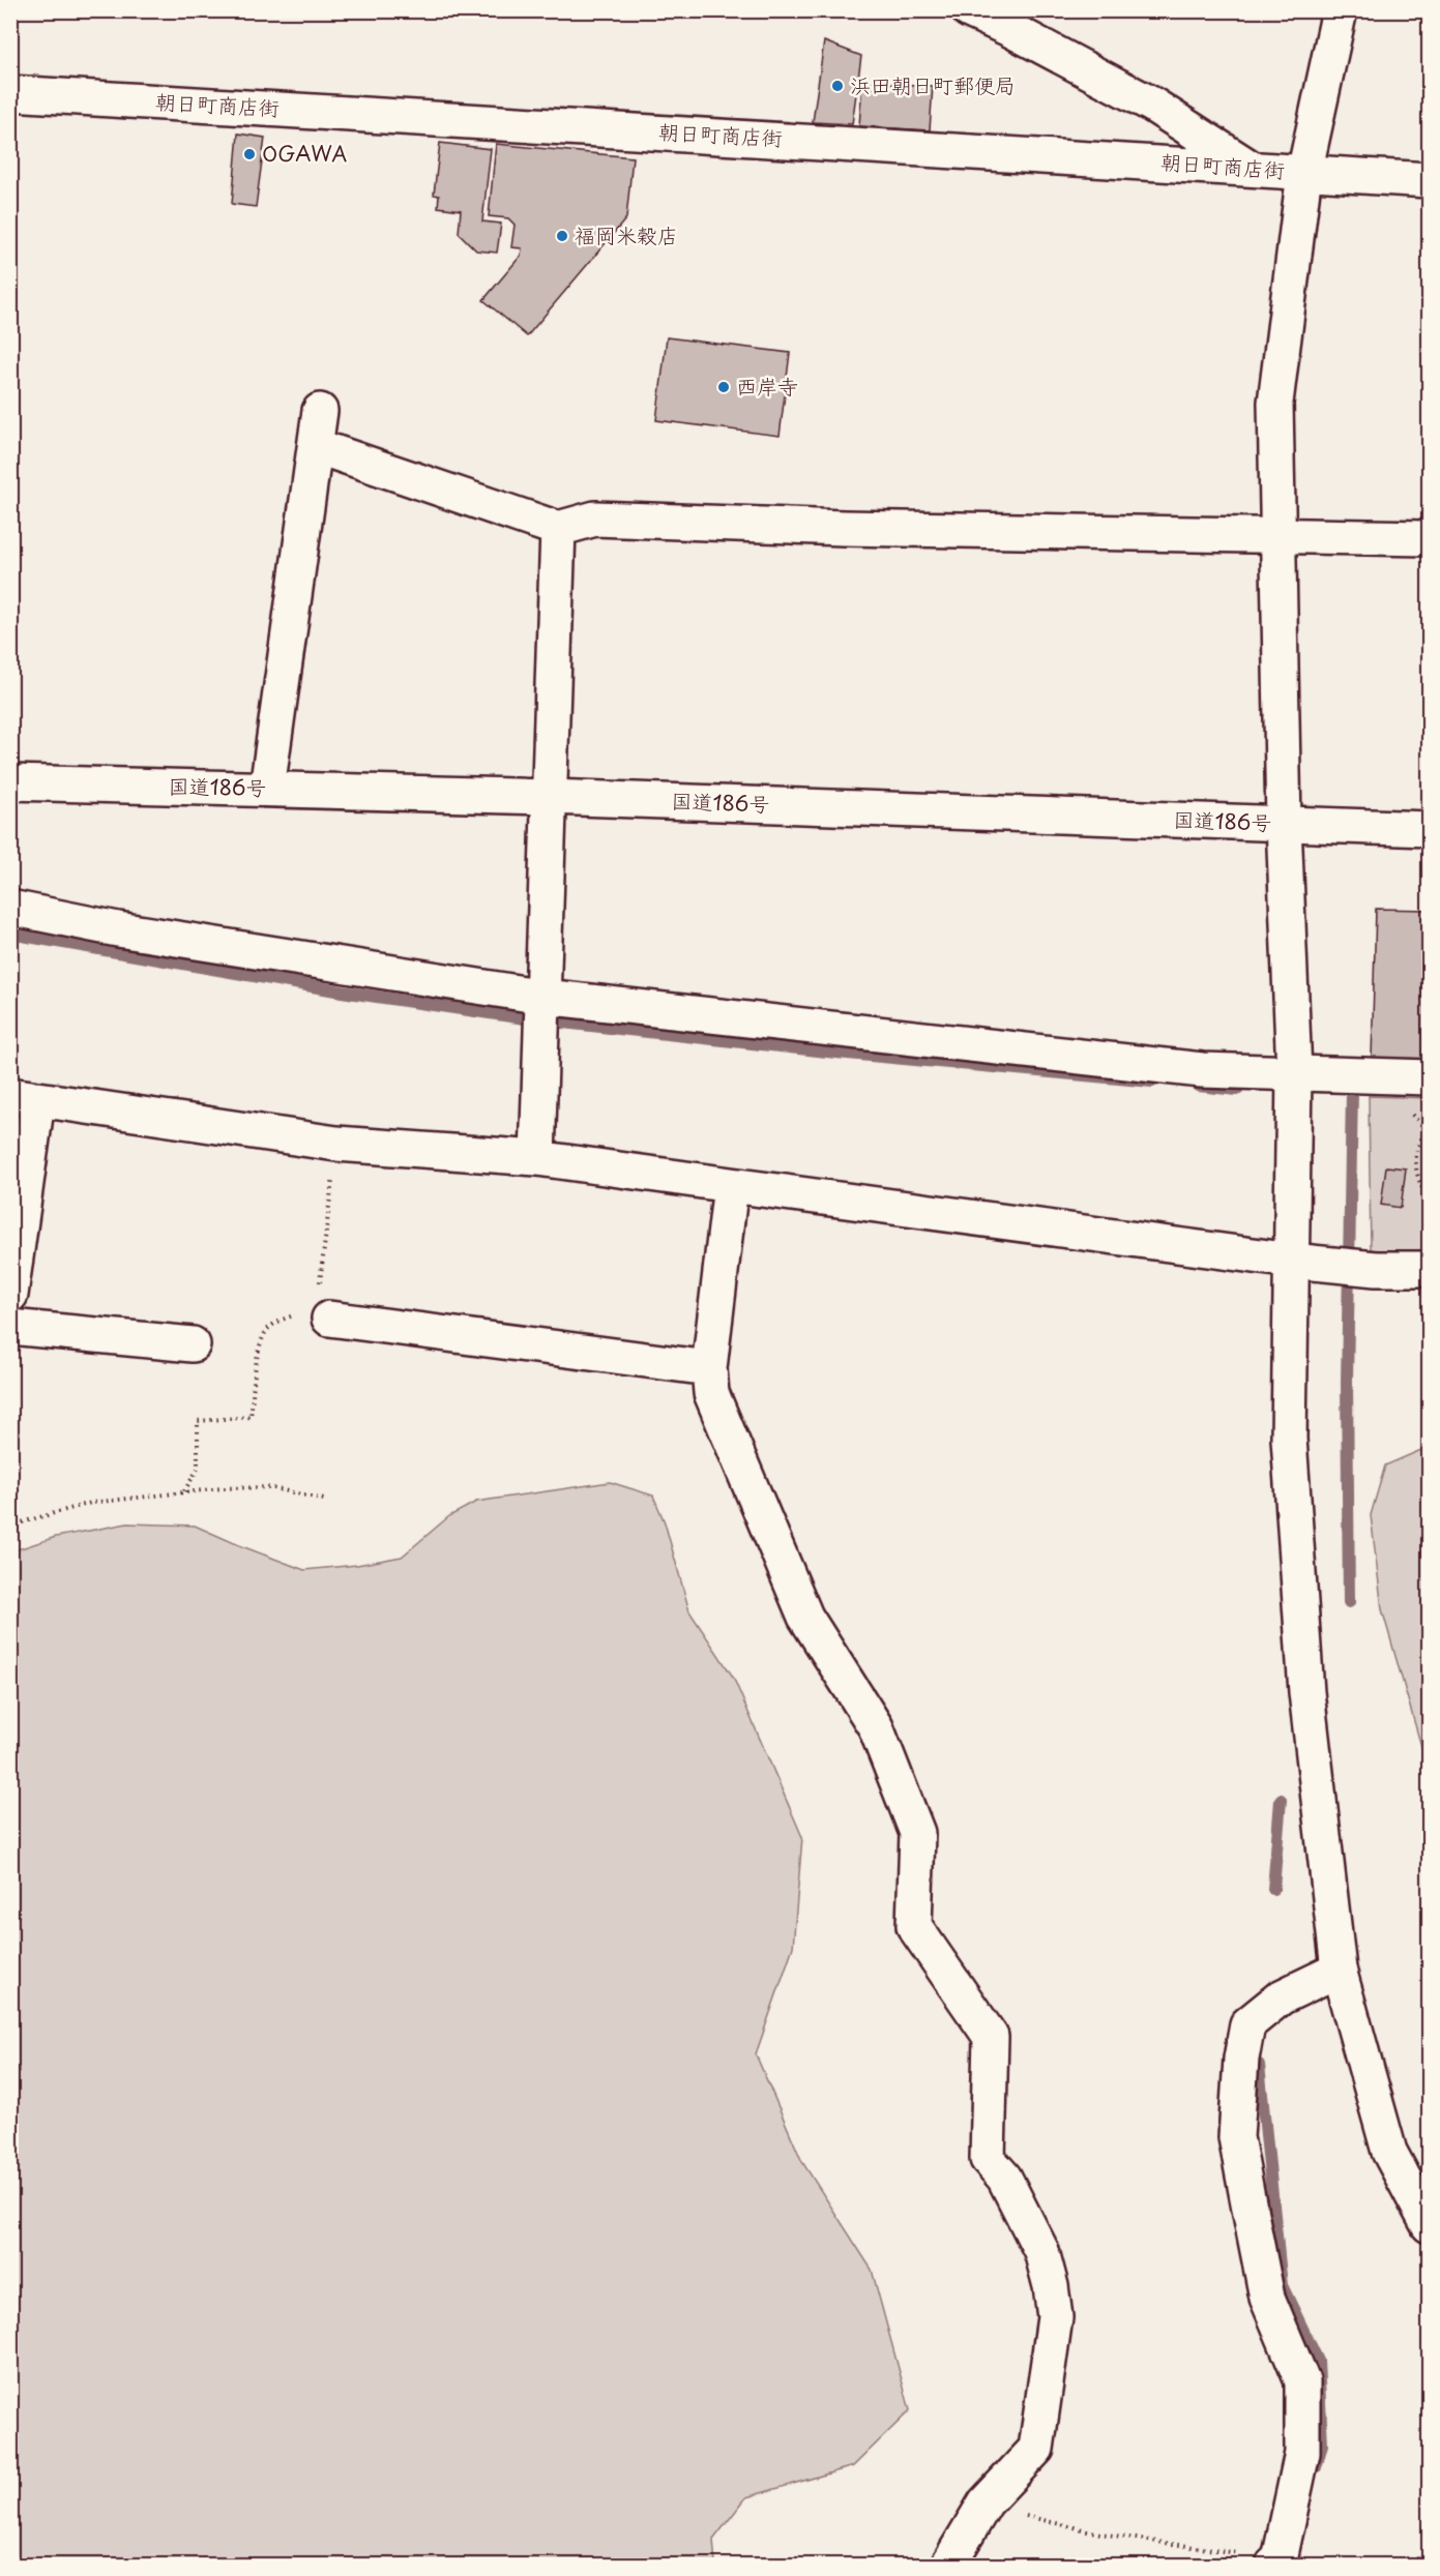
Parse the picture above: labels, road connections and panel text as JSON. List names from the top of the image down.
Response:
{
  "streets": {
    "main road": ["朝日町商店街", "国道186号"]
  },
  "places": [
    "浜田朝日町郵便局",
    "OGAWA",
    "福岡米穀店",
    "西岸寺"
  ]
}
